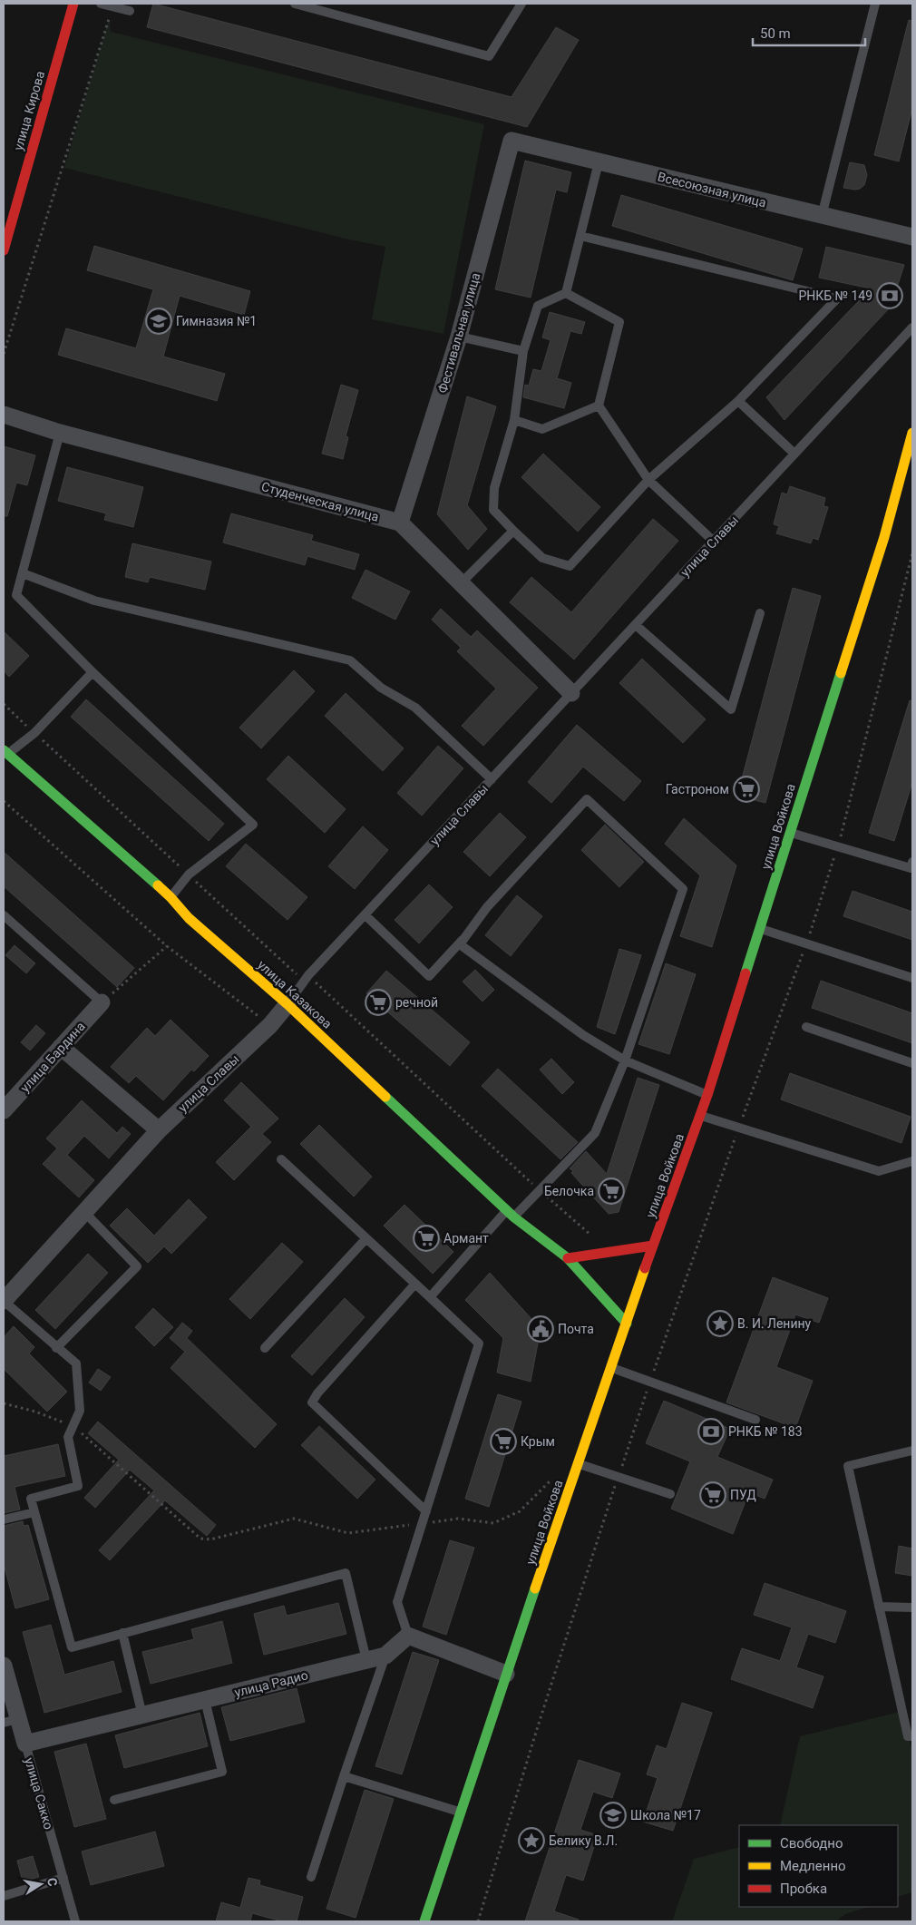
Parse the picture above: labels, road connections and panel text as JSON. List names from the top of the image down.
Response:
{
  "streets": {
    "main road": ["улица Кирова", "улица Войкова", "улица Казакова"],
    "street": [
      "Всесоюзная улица",
      "Фестивальная улица",
      "Студенческая улица",
      "улица Славы",
      "улица Бардина",
      "улица Радио",
      "улица Сакко"
    ]
  },
  "crossings": [
    ["Всесоюзная улица", "Фестивальная улица"],
    ["Фестивальная улица", "Студенческая улица"],
    ["улица Славы", "улица Казакова"],
    ["улица Войкова", "улица Казакова"],
    ["улица Радио", "улица Сакко"]
  ],
  "places": {
    "bank": ["РНКБ № 149", "РНКБ № 183"],
    "school or university": ["Гимназия №1", "Школа №17"],
    "supermarket": [
      "Гастроном",
      "речной",
      "Белочка",
      "Армант",
      "Крым",
      "ПУД"
    ],
    "place": ["В. И. Ленину", "Белику В.Л."],
    "public building": ["Почта"]
  },
  "legend": ["Свободно", "Медленно", "Пробка"],
  "scale_bar": "50 m",
  "north": "right"
}
